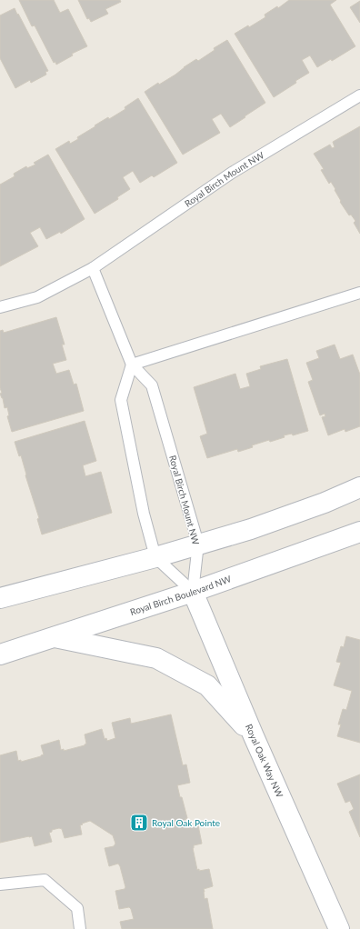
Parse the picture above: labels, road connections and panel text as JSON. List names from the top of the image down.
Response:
{
  "streets": {
    "street": ["Royal Birch Boulevard NW", "Royal Oak Way NW"],
    "lane": ["Royal Birch Mount NW"]
  },
  "crossings": [
    ["Royal Birch Mount NW", "Royal Birch Boulevard NW"],
    ["Royal Birch Mount NW", "Royal Oak Way NW"],
    ["Royal Birch Boulevard NW", "Royal Oak Way NW"]
  ],
  "places": {
    "building": ["Royal Oak Pointe"]
  }
}
